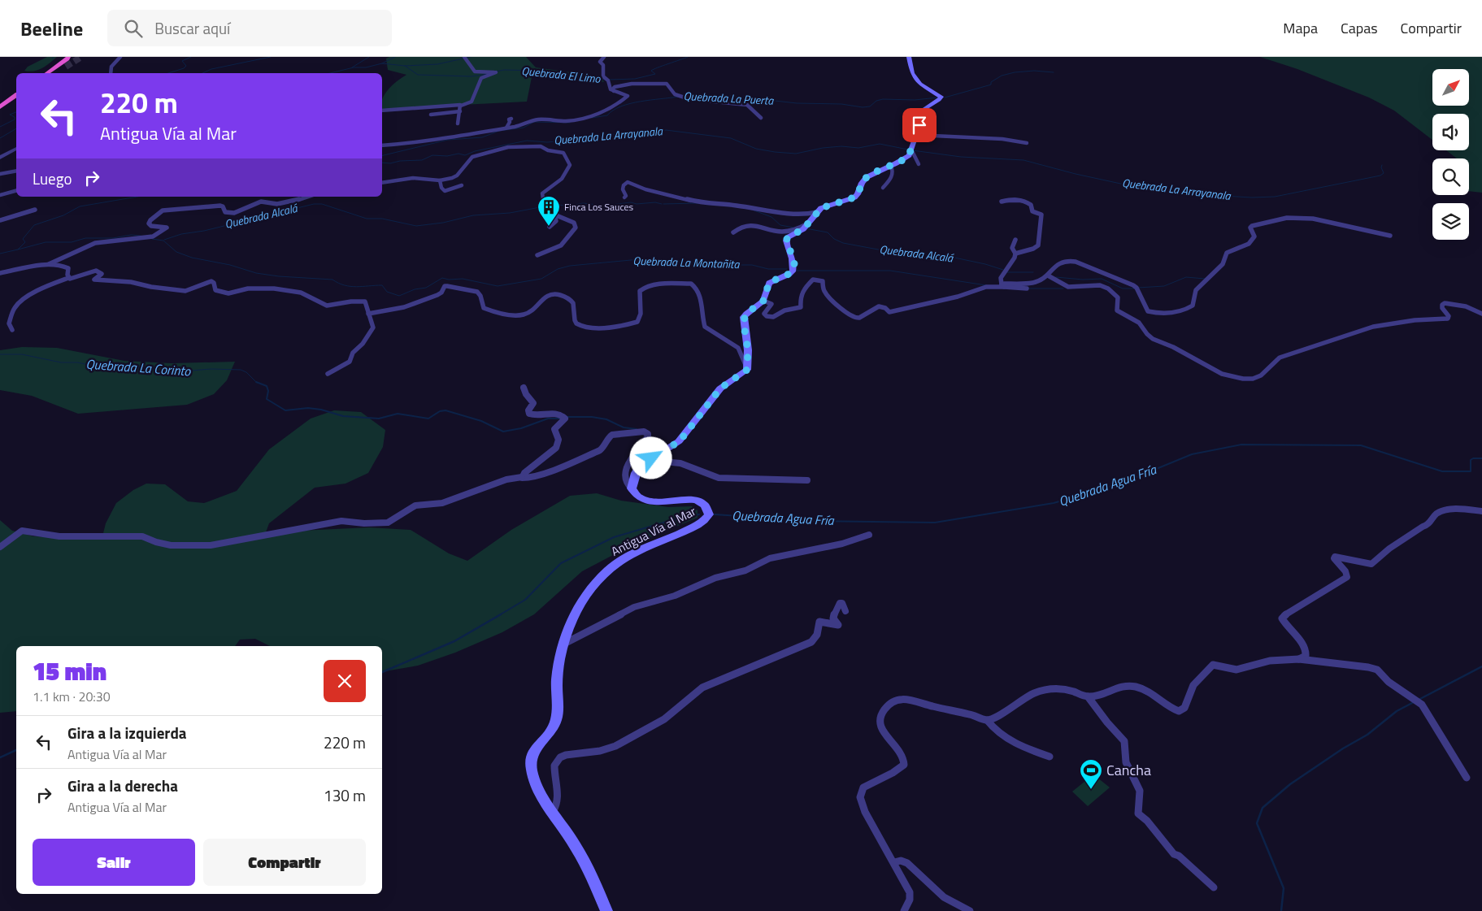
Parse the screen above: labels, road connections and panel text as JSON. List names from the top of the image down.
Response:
{
  "streets": {
    "main road": ["Antigua Vía al Mar"]
  },
  "water": [
    "Quebrada El Limo",
    "Quebrada La Puerta",
    "Quebrada La Arrayanala",
    "Quebrada Alcalá",
    "Quebrada La Montañita",
    "Quebrada La Corinto",
    "Quebrada Agua Fría"
  ],
  "places": {
    "building": ["Finca Los Sauces"],
    "sports": ["Cancha"]
  },
  "north": "top right",
  "page": {
    "header": "Beeline",
    "search": "Buscar aquí",
    "nav": ["Mapa", "Capas", "Compartir"],
    "turn": ["220 m", "Antigua Vía al Mar"],
    "then": "Luego",
    "heading": ["15 min", "1.1 km · 20:30"],
    "list": [
      {
        "name": "Gira a la izquierda",
        "note": "Antigua Vía al Mar",
        "value": "220 m"
      },
      {
        "name": "Gira a la derecha",
        "note": "Antigua Vía al Mar",
        "value": "130 m"
      }
    ],
    "buttons": ["Salir", "Compartir"]
  }
}
